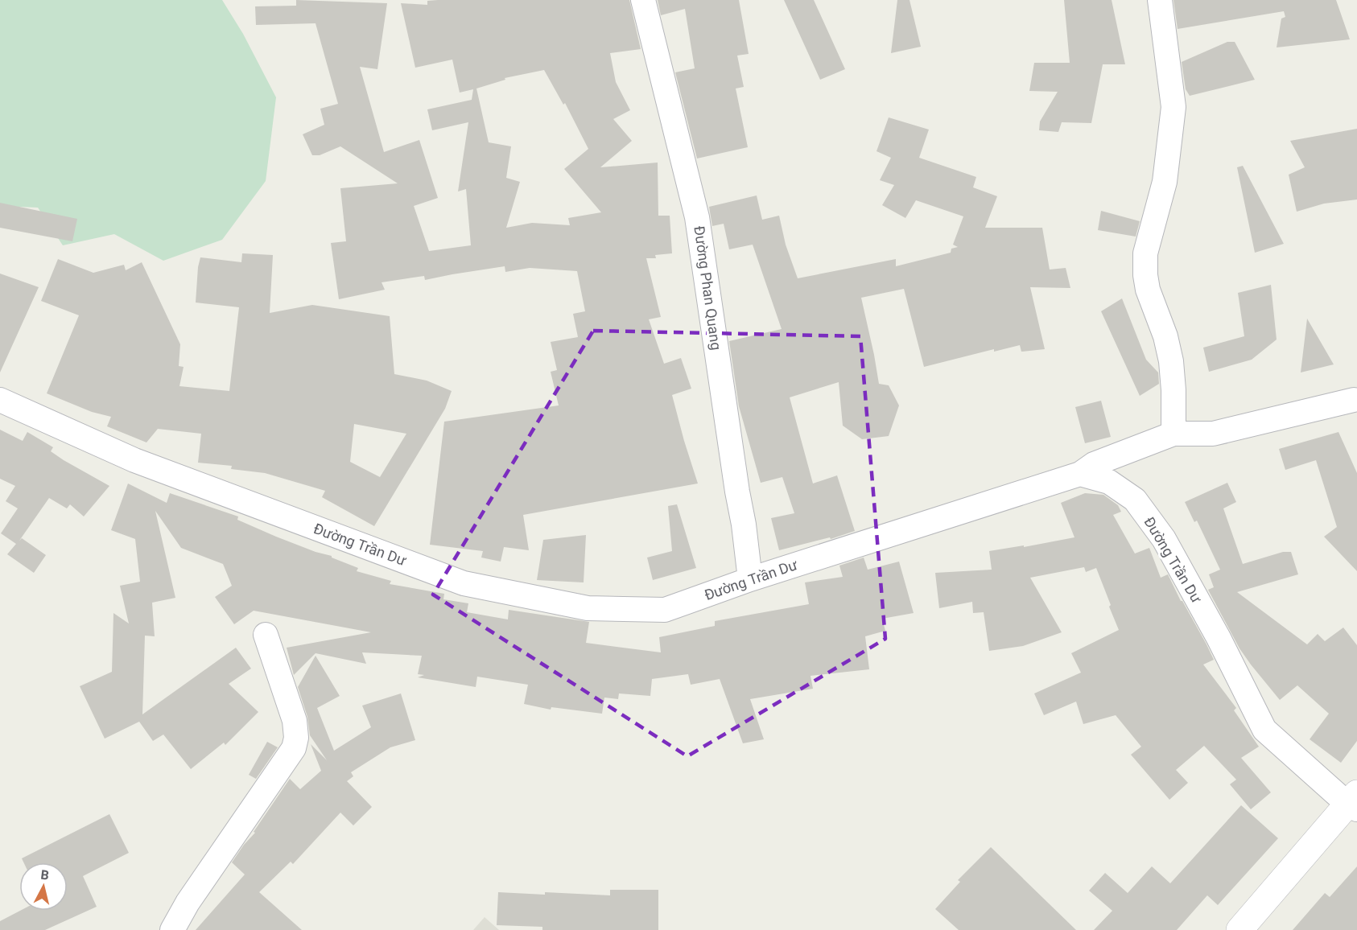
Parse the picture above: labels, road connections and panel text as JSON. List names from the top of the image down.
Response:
{
  "streets": {
    "street": ["Đường Phan Quang", "Đường Trần Dư"]
  },
  "crossings": [
    ["Đường Phan Quang", "Đường Trần Dư"]
  ],
  "north": "top"
}
